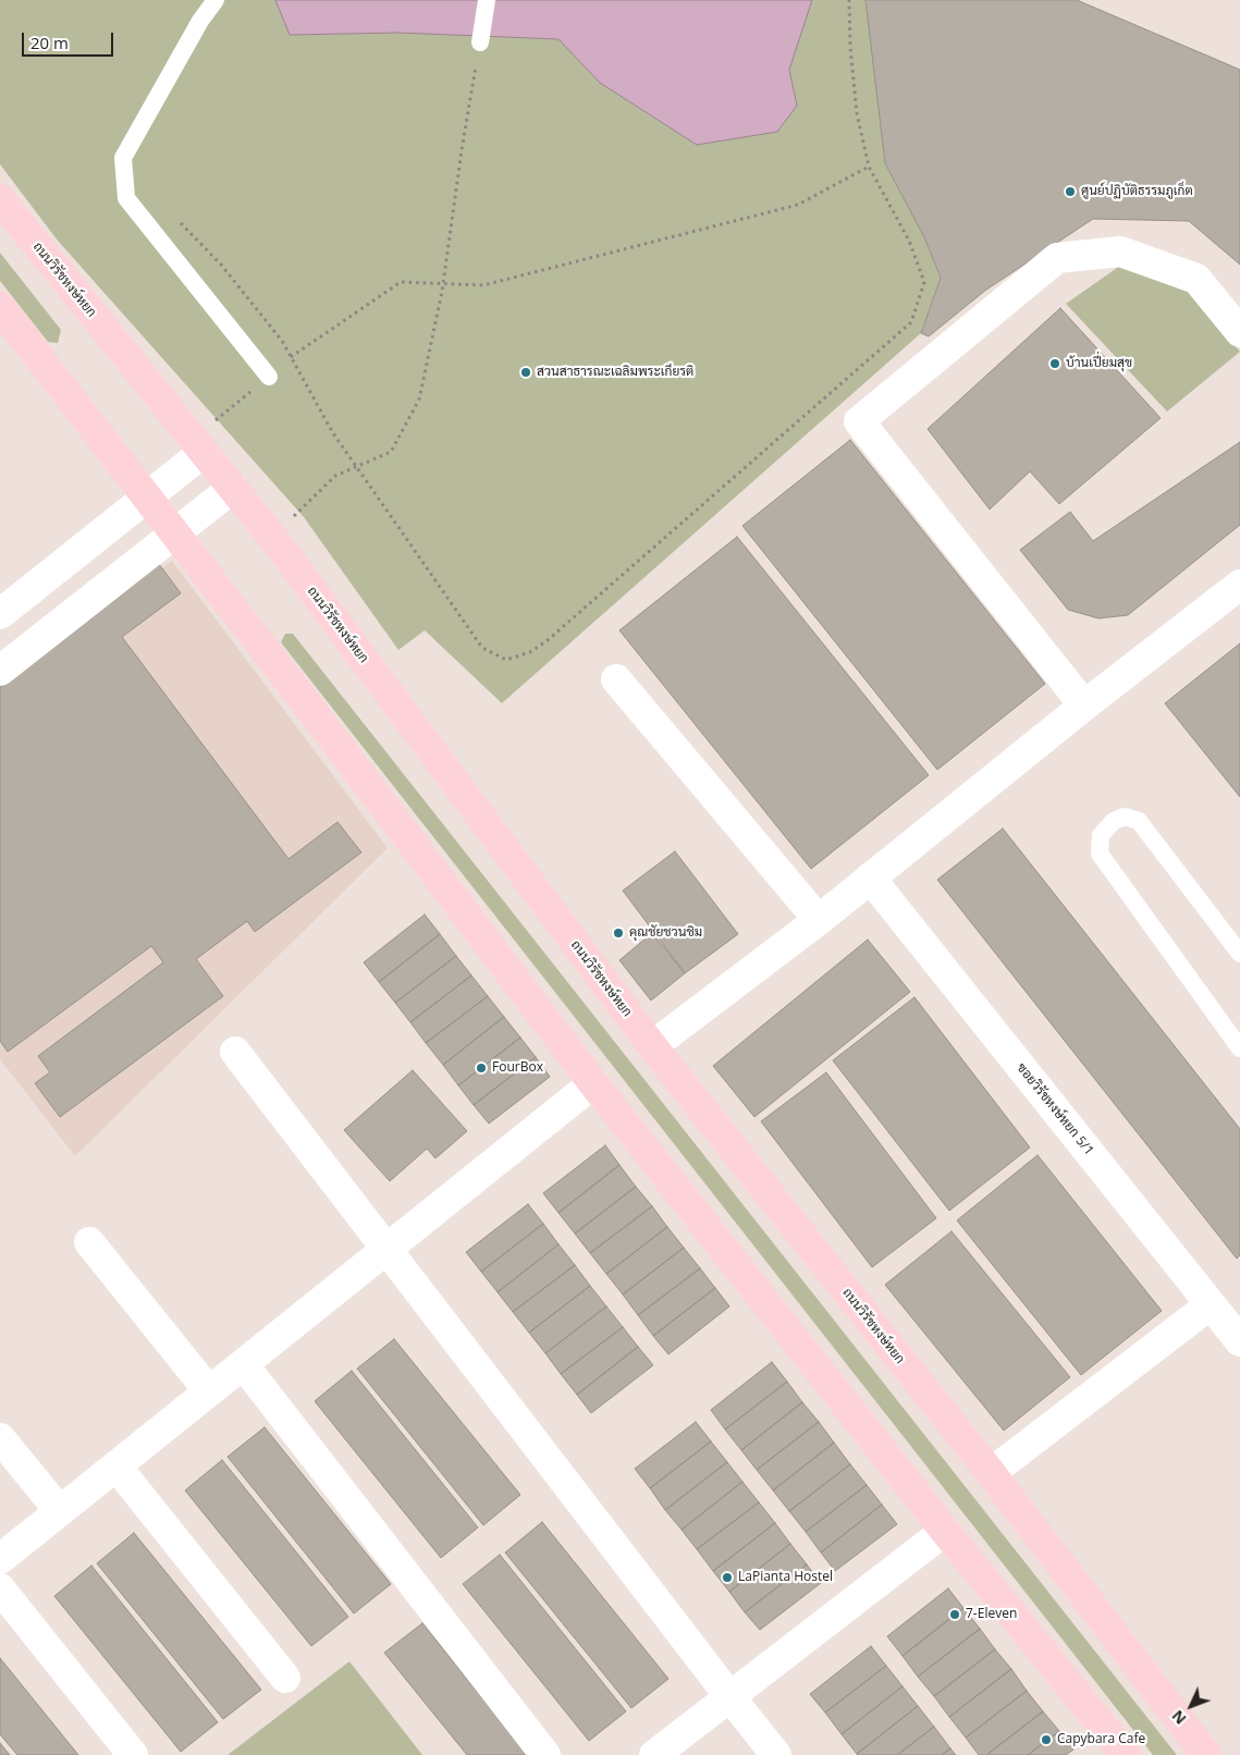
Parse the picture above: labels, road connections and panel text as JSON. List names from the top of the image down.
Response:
{
  "streets": {
    "main road": ["ถนนวิรัชหงษ์หยก"],
    "street": ["ซอยวิรัชหงษ์หยก 5/1"]
  },
  "places": [
    "ศูนย์ปฏิบัติธรรมภูเก็ต",
    "บ้านเปี่ยมสุข",
    "สวนสาธารณะเฉลิมพระเกียรติ",
    "คุณชัยชวนชิม",
    "FourBox",
    "LaPianta Hostel",
    "7-Eleven",
    "Capybara Cafe"
  ],
  "scale_bar": "20 m",
  "north": "bottom left"
}
